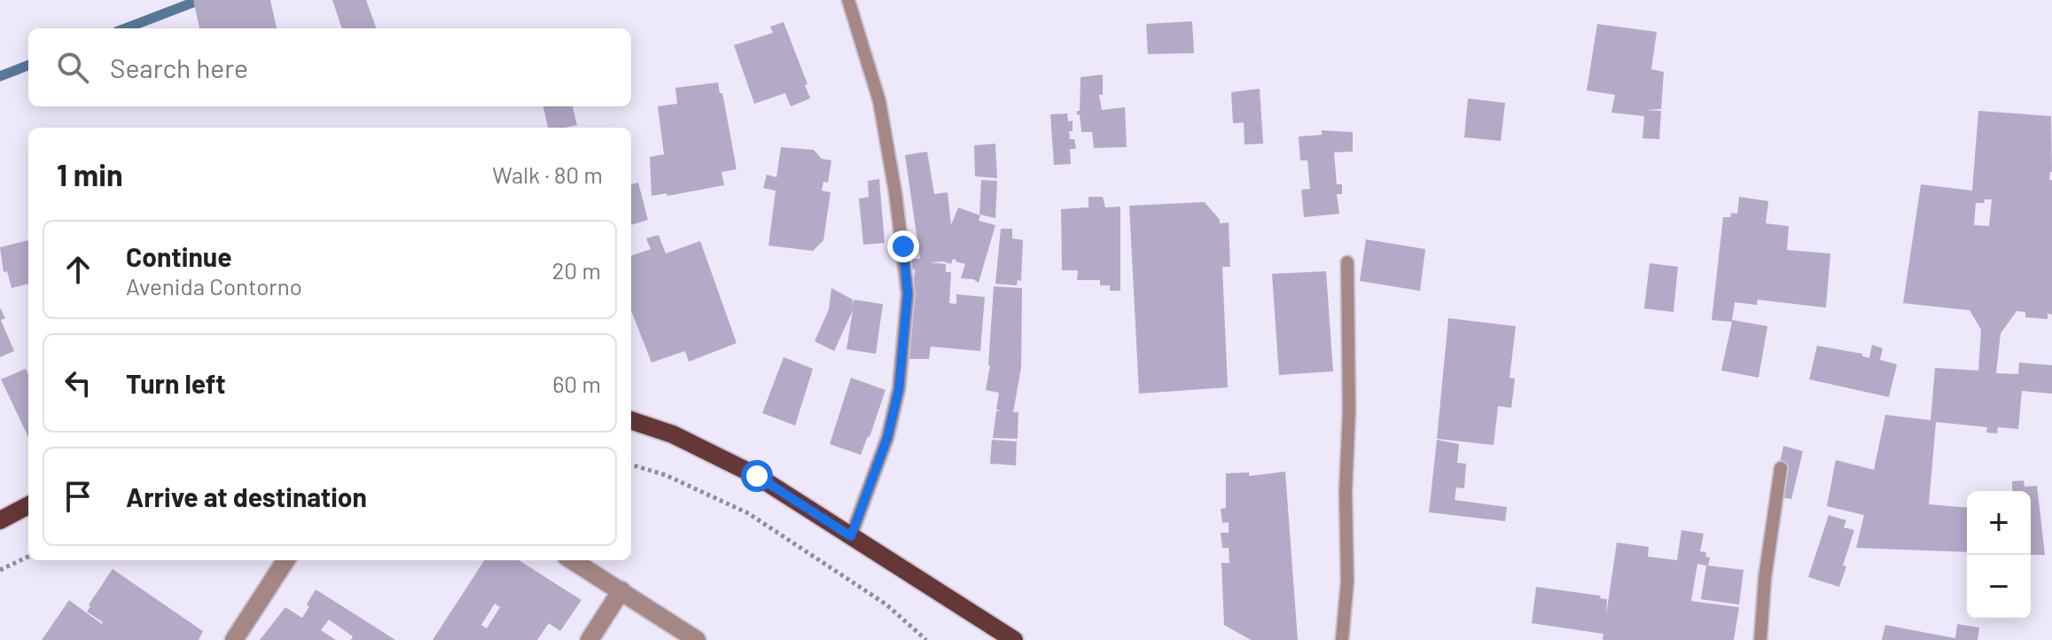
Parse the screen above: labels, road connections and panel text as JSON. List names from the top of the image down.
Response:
{
  "page": {
    "search": "Search here",
    "heading": ["1 min", "Walk · 80 m"],
    "list": [
      ["Continue", "Avenida Contorno", "20 m"],
      ["Turn left", "60 m"],
      "Arrive at destination"
    ],
    "map_buttons": ["+", "−"]
  }
}
